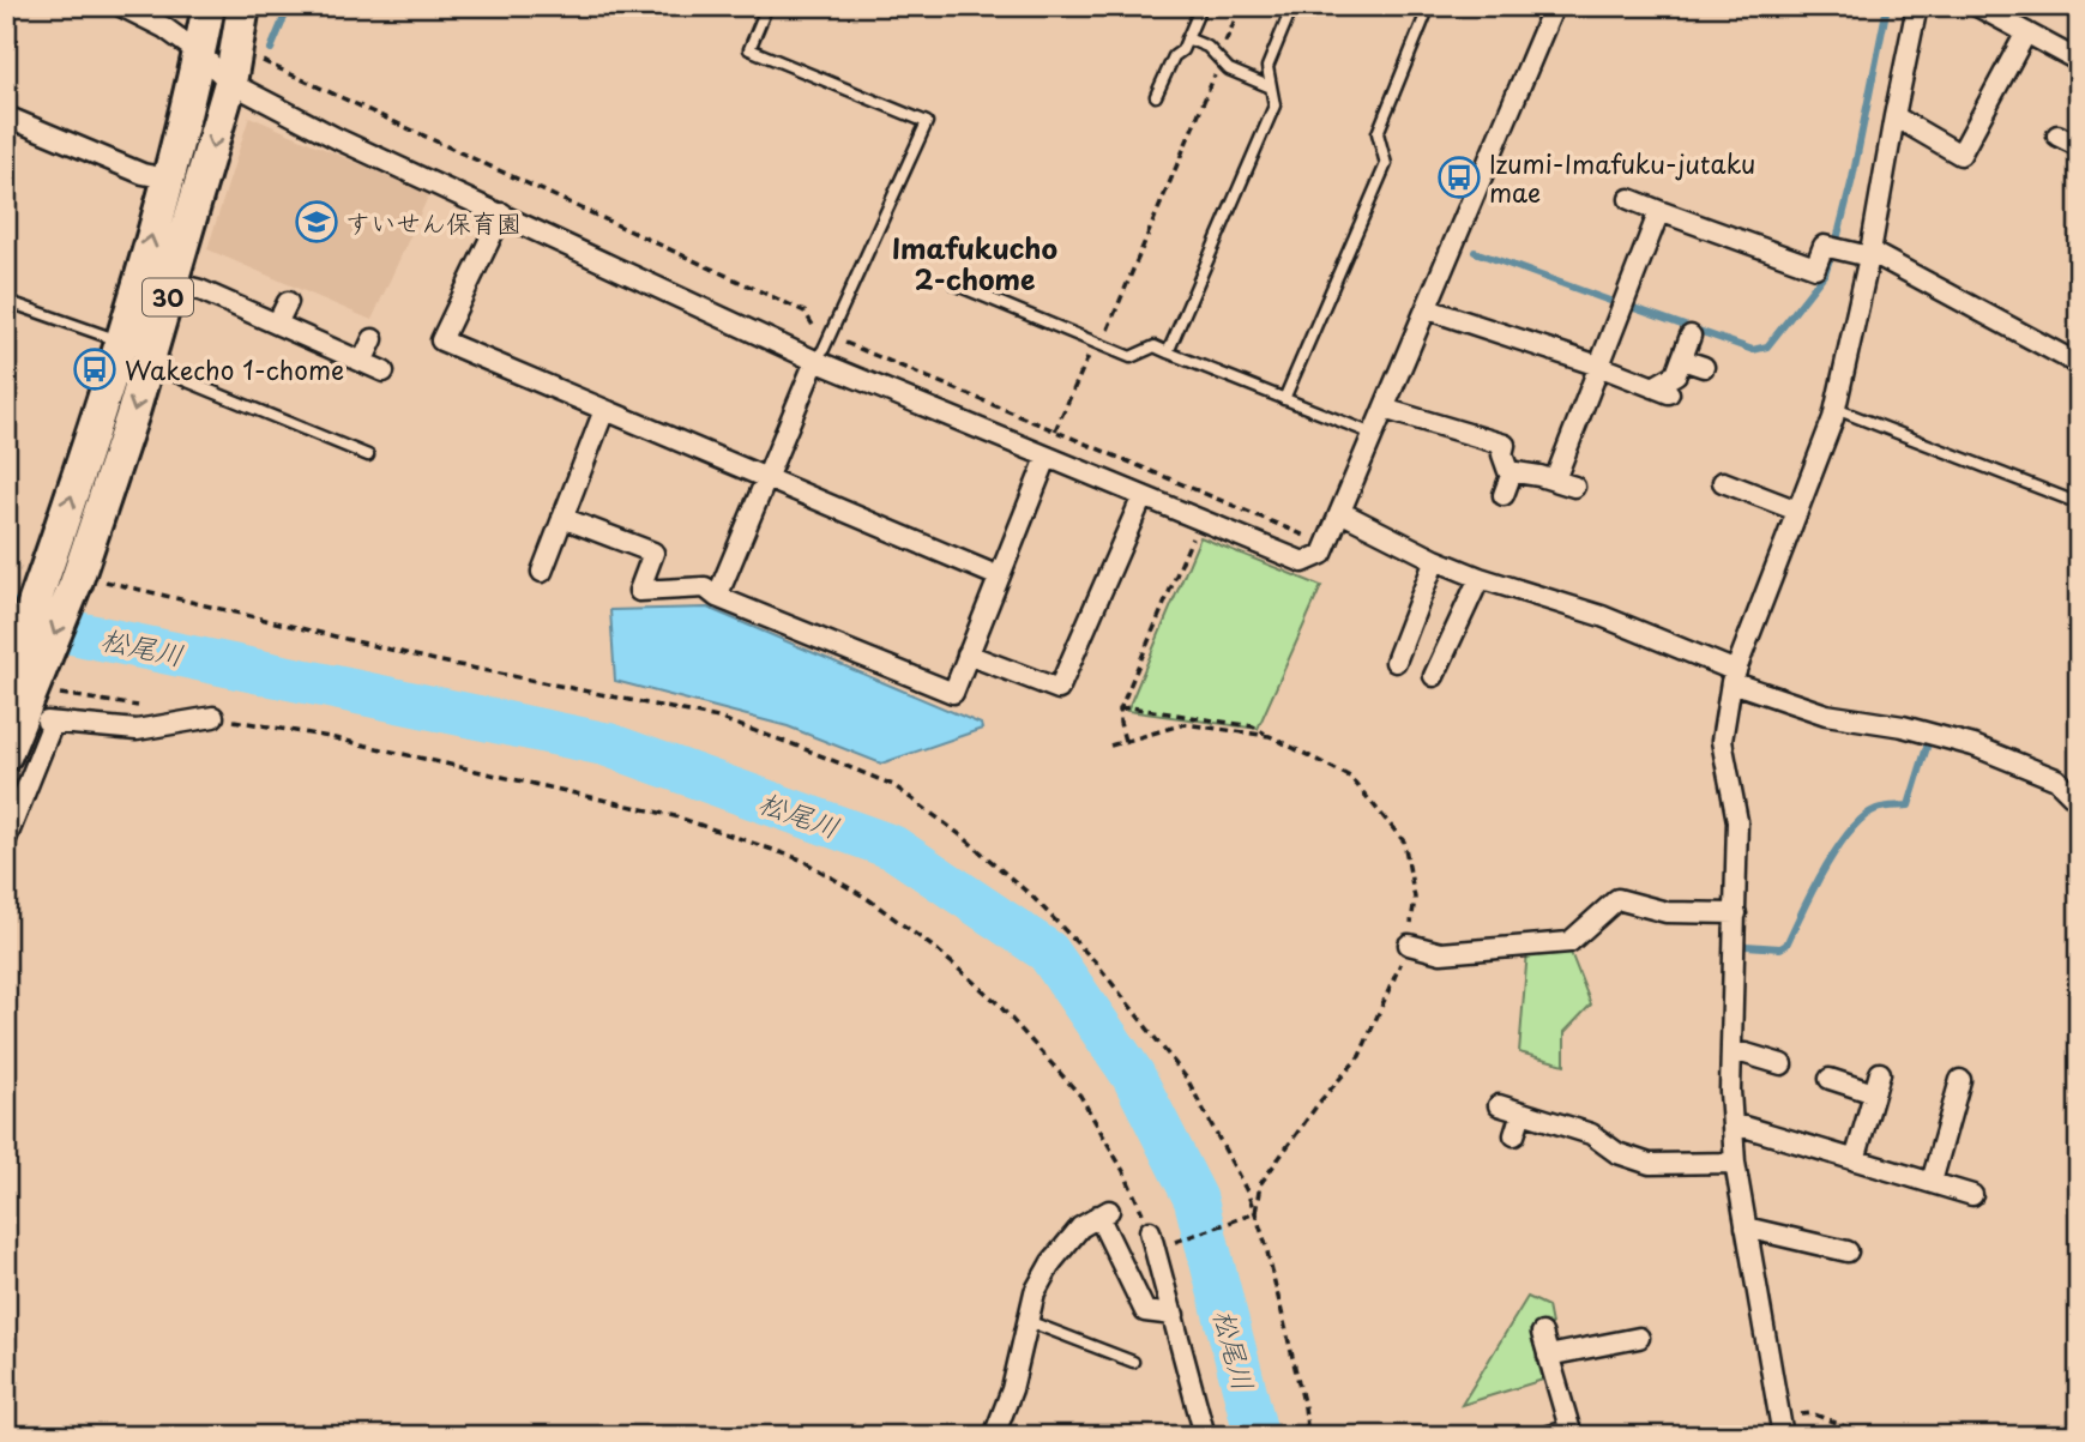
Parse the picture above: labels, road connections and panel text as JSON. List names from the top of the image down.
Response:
{
  "streets": {
    "main road": ["30"]
  },
  "districts": ["Imafukucho 2-chome"],
  "water": ["松尾川"],
  "places": {
    "bus stop": ["Izumi-Imafuku-jutaku mae", "Wakecho 1-chome"],
    "school or university": ["すいせん保育園"]
  }
}
